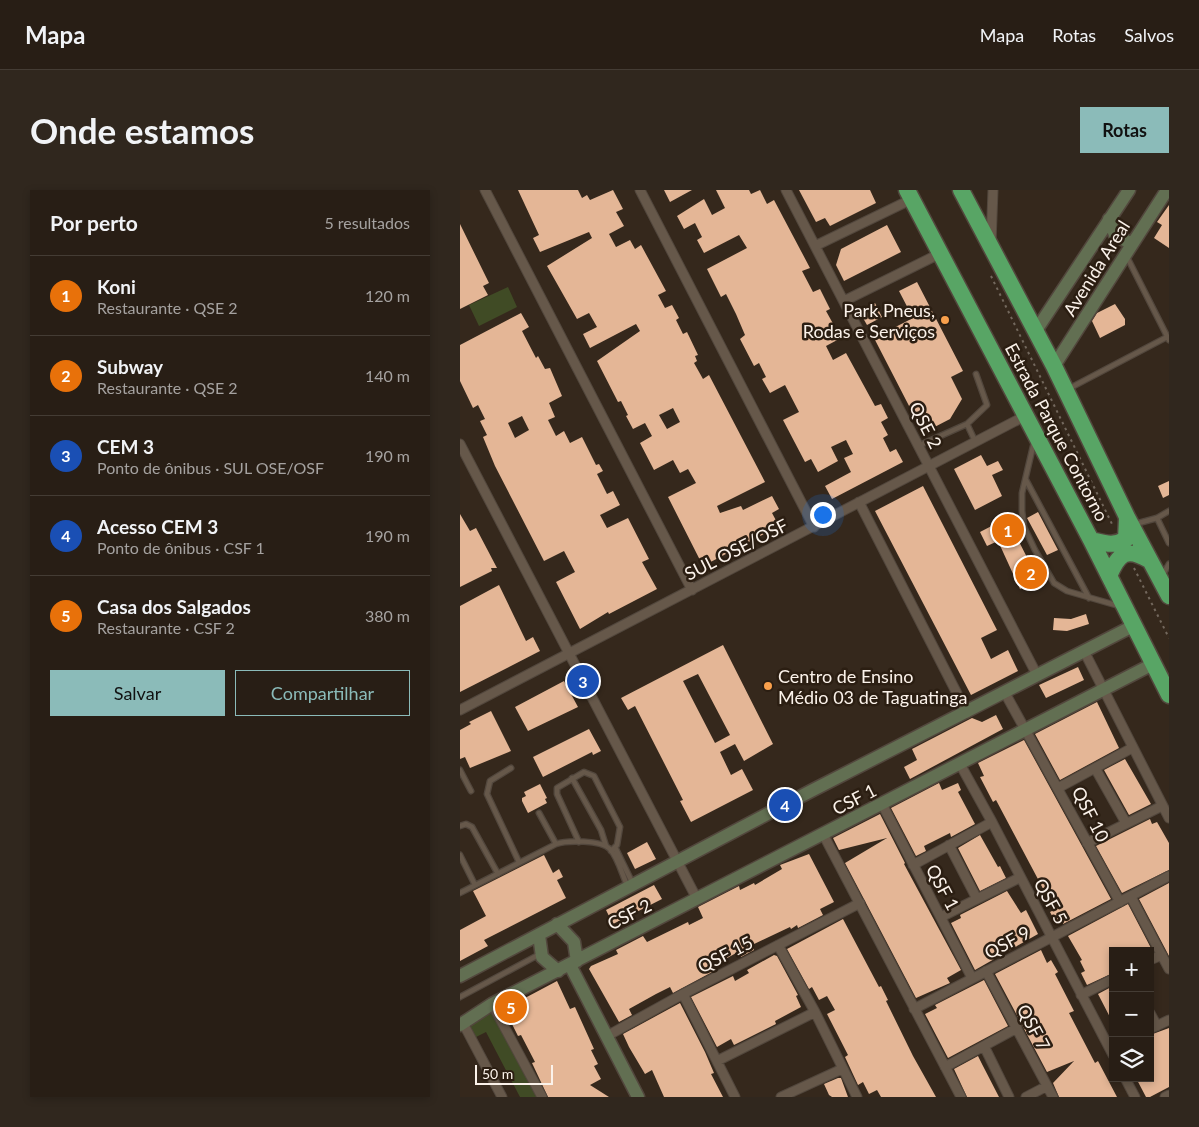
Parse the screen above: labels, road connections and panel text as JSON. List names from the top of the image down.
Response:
{
  "streets": {
    "highway": ["Estrada Parque Contorno"],
    "street": [
      "Avenida Areal",
      "QSE 2",
      "SUL OSE/OSF",
      "CSF 1",
      "QSF 10",
      "QSF 1",
      "QSF 5",
      "CSF 2",
      "QSF 9",
      "QSF 15",
      "QSF 7"
    ]
  },
  "crossings": [
    ["Avenida Areal", "Estrada Parque Contorno"],
    ["QSE 2", "SUL OSE/OSF"],
    ["Estrada Parque Contorno", "SUL OSE/OSF"],
    ["Estrada Parque Contorno", "CSF 1"],
    ["CSF 1", "QSF 5"],
    ["CSF 1", "CSF 2"],
    ["QSF 10", "QSF 9"],
    ["QSF 1", "QSF 5"],
    ["QSF 1", "QSF 9"],
    ["QSF 5", "QSF 9"],
    ["QSF 9", "QSF 7"]
  ],
  "places": ["Park Pneus, Rodas e Serviços", "Centro de Ensino Médio 03 de Taguatinga"],
  "scale_bar": "50 m",
  "page": {
    "header": "Mapa",
    "nav": ["Mapa", "Rotas", "Salvos"],
    "buttons": [
      "Rotas",
      ["Salvar", "Compartilhar"]
    ],
    "title": "Onde estamos",
    "heading": ["Por perto", "5 resultados"],
    "list": [
      {
        "mark": "1",
        "name": "Koni",
        "note": "Restaurante · QSE 2",
        "value": "120 m"
      },
      {
        "mark": "2",
        "name": "Subway",
        "note": "Restaurante · QSE 2",
        "value": "140 m"
      },
      {
        "mark": "3",
        "name": "CEM 3",
        "note": "Ponto de ônibus · SUL OSE/OSF",
        "value": "190 m"
      },
      {
        "mark": "4",
        "name": "Acesso CEM 3",
        "note": "Ponto de ônibus · CSF 1",
        "value": "190 m"
      },
      {
        "mark": "5",
        "name": "Casa dos Salgados",
        "note": "Restaurante · CSF 2",
        "value": "380 m"
      }
    ],
    "pins": [
      "1",
      "2",
      "3",
      "4",
      "5"
    ],
    "map_buttons": ["+", "−"],
    "scale": "50 m"
  }
}
